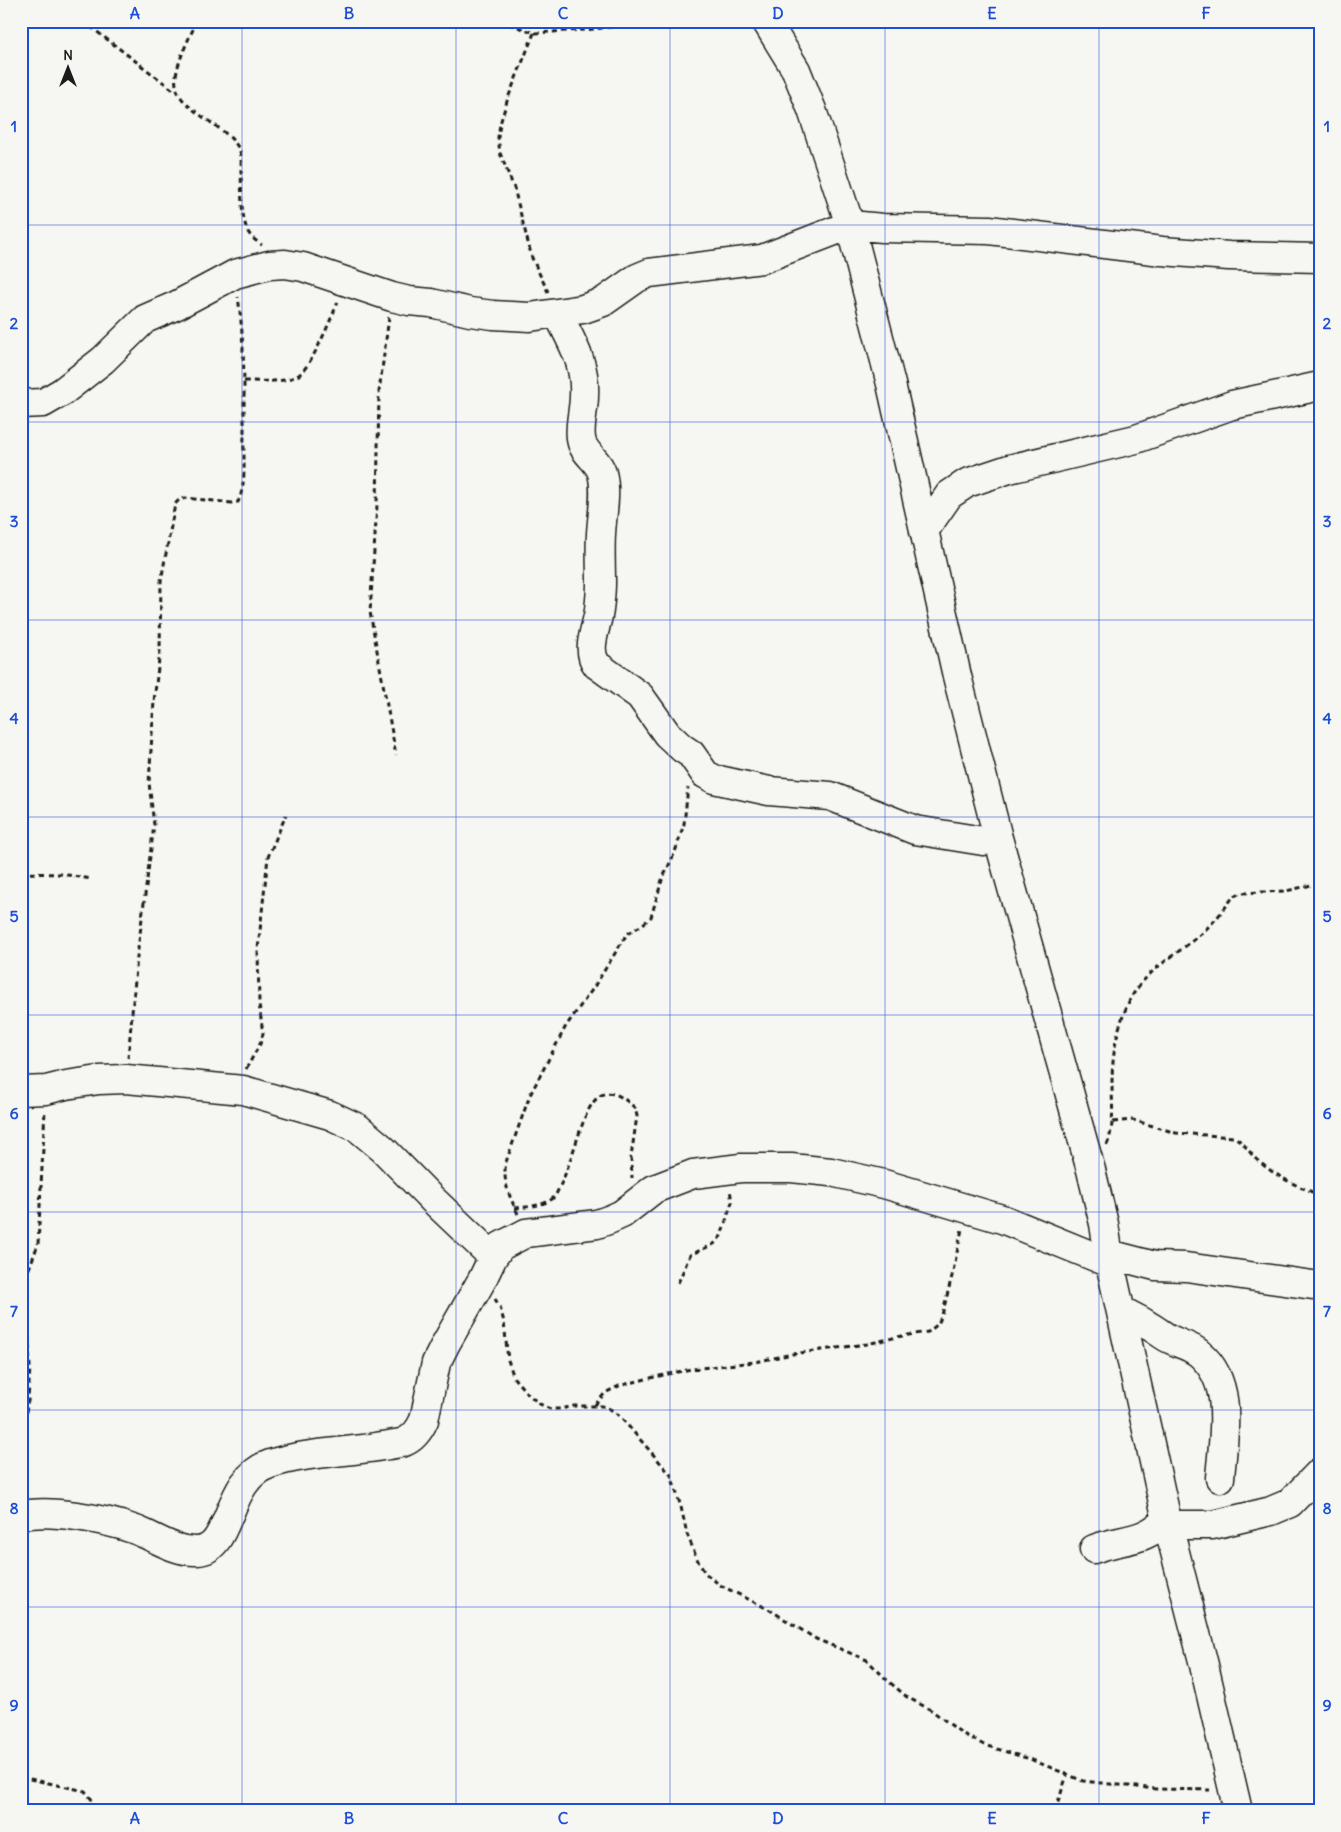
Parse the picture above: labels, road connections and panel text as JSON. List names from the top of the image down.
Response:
{
  "north": "top",
  "grid": {
    "columns": [
      "A",
      "B",
      "C",
      "D",
      "E",
      "F"
    ],
    "rows": [
      "1",
      "2",
      "3",
      "4",
      "5",
      "6",
      "7",
      "8",
      "9"
    ]
  }
}
